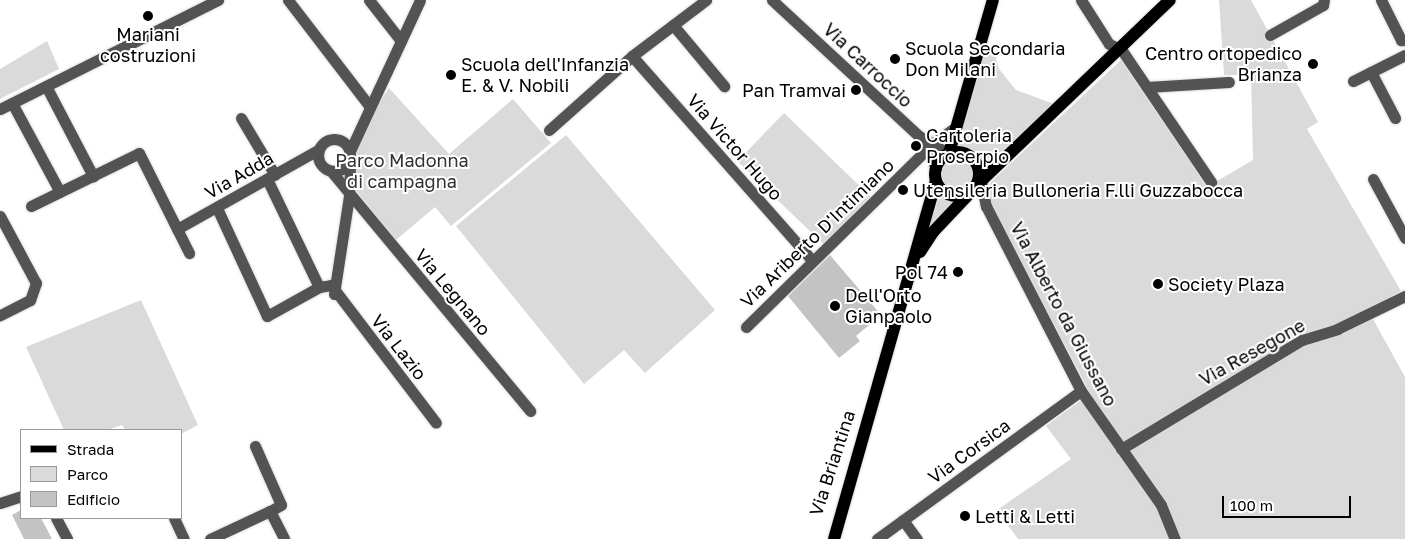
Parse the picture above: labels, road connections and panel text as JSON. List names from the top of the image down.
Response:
{
  "streets": {
    "main road": ["Via Briantina"],
    "street": [
      "Via Carroccio",
      "Via Victor Hugo",
      "Via Adda",
      "Via Ariberto D'Intimiano",
      "Via Legnano",
      "Via Alberto da Giussano",
      "Via Lazio",
      "Via Resegone",
      "Via Corsica"
    ]
  },
  "crossings": [
    ["Via Carroccio", "Via Ariberto D'Intimiano"],
    ["Via Carroccio", "Via Briantina"],
    ["Via Victor Hugo", "Via Ariberto D'Intimiano"],
    ["Via Adda", "Via Legnano"],
    ["Via Ariberto D'Intimiano", "Via Briantina"],
    ["Via Alberto da Giussano", "Via Resegone"],
    ["Via Alberto da Giussano", "Via Corsica"],
    ["Via Alberto da Giussano", "Via Briantina"]
  ],
  "parks": ["Parco Madonna di campagna"],
  "places": [
    "Mariani costruzioni",
    "Scuola Secondaria Don Milani",
    "Centro ortopedico Brianza",
    "Scuola dell'Infanzia E. & V. Nobili",
    "Pan Tramvai",
    "Cartoleria Proserpio",
    "Utensileria Bulloneria F.lli Guzzabocca",
    "Pol 74",
    "Society Plaza",
    "Dell'Orto Gianpaolo",
    "Letti & Letti"
  ],
  "legend": ["Strada", "Parco", "Edificio"],
  "scale_bar": "100 m"
}
